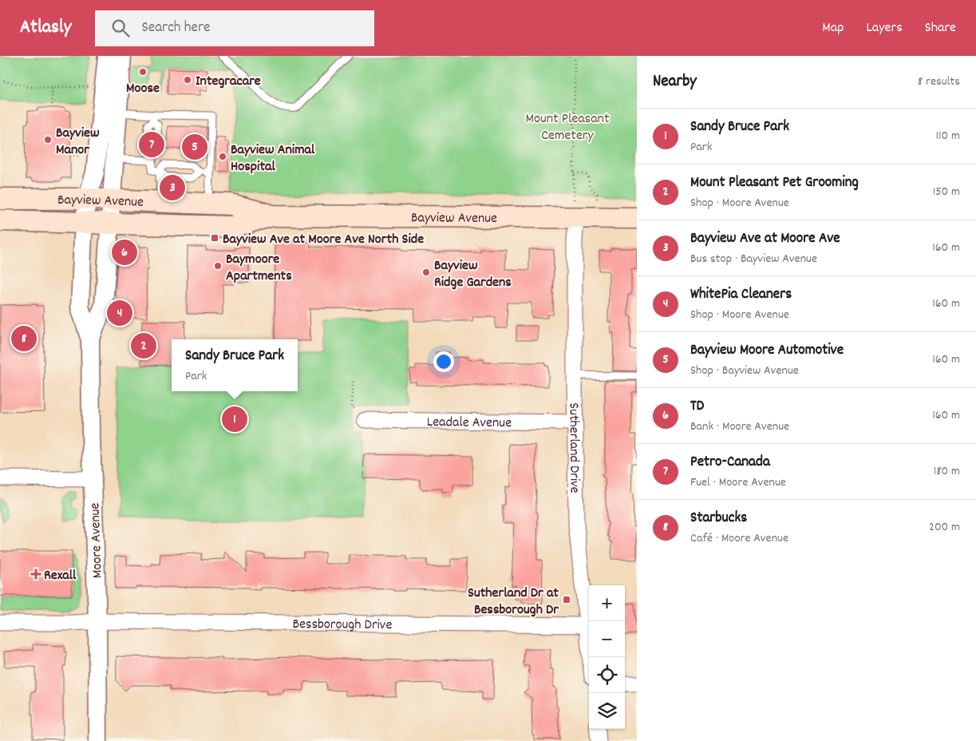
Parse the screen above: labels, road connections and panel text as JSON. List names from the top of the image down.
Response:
{
  "streets": {
    "main road": ["Bayview Avenue"],
    "street": [
      "Leadale Avenue",
      "Sutherland Drive",
      "Moore Avenue",
      "Bessborough Drive"
    ]
  },
  "crossings": [
    ["Bayview Avenue", "Sutherland Drive"],
    ["Bayview Avenue", "Moore Avenue"],
    ["Leadale Avenue", "Sutherland Drive"],
    ["Sutherland Drive", "Bessborough Drive"],
    ["Moore Avenue", "Bessborough Drive"]
  ],
  "parks": ["Mount Pleasant Cemetery"],
  "places": {
    "other": [
      "Moose",
      "Integracare",
      "Bayview Manor",
      "Bayview Animal Hospital",
      "Baymoore Apartments",
      "Bayview Ridge Gardens"
    ],
    "transit": ["Bayview Ave at Moore Ave North Side", "Sutherland Dr at Bessborough Dr"],
    "health": ["Rexall"]
  },
  "page": {
    "header": "Atlasly",
    "search": "Search here",
    "nav": ["Map", "Layers", "Share"],
    "heading": ["Nearby", "8 results"],
    "list": [
      {
        "mark": "1",
        "name": "Sandy Bruce Park",
        "note": "Park",
        "value": "110 m"
      },
      {
        "mark": "2",
        "name": "Mount Pleasant Pet Grooming",
        "note": "Shop · Moore Avenue",
        "value": "150 m"
      },
      {
        "mark": "3",
        "name": "Bayview Ave at Moore Ave",
        "note": "Bus stop · Bayview Avenue",
        "value": "160 m"
      },
      {
        "mark": "4",
        "name": "WhitePia Cleaners",
        "note": "Shop · Moore Avenue",
        "value": "160 m"
      },
      {
        "mark": "5",
        "name": "Bayview Moore Automotive",
        "note": "Shop · Bayview Avenue",
        "value": "160 m"
      },
      {
        "mark": "6",
        "name": "TD",
        "note": "Bank · Moore Avenue",
        "value": "160 m"
      },
      {
        "mark": "7",
        "name": "Petro-Canada",
        "note": "Fuel · Moore Avenue",
        "value": "180 m"
      },
      {
        "mark": "8",
        "name": "Starbucks",
        "note": "Café · Moore Avenue",
        "value": "200 m"
      }
    ],
    "pins": [
      "7",
      "5",
      "3",
      "6",
      "4",
      "8",
      "2",
      "1"
    ],
    "popup": ["Sandy Bruce Park", "Park"],
    "map_buttons": ["+", "−"]
  }
}
